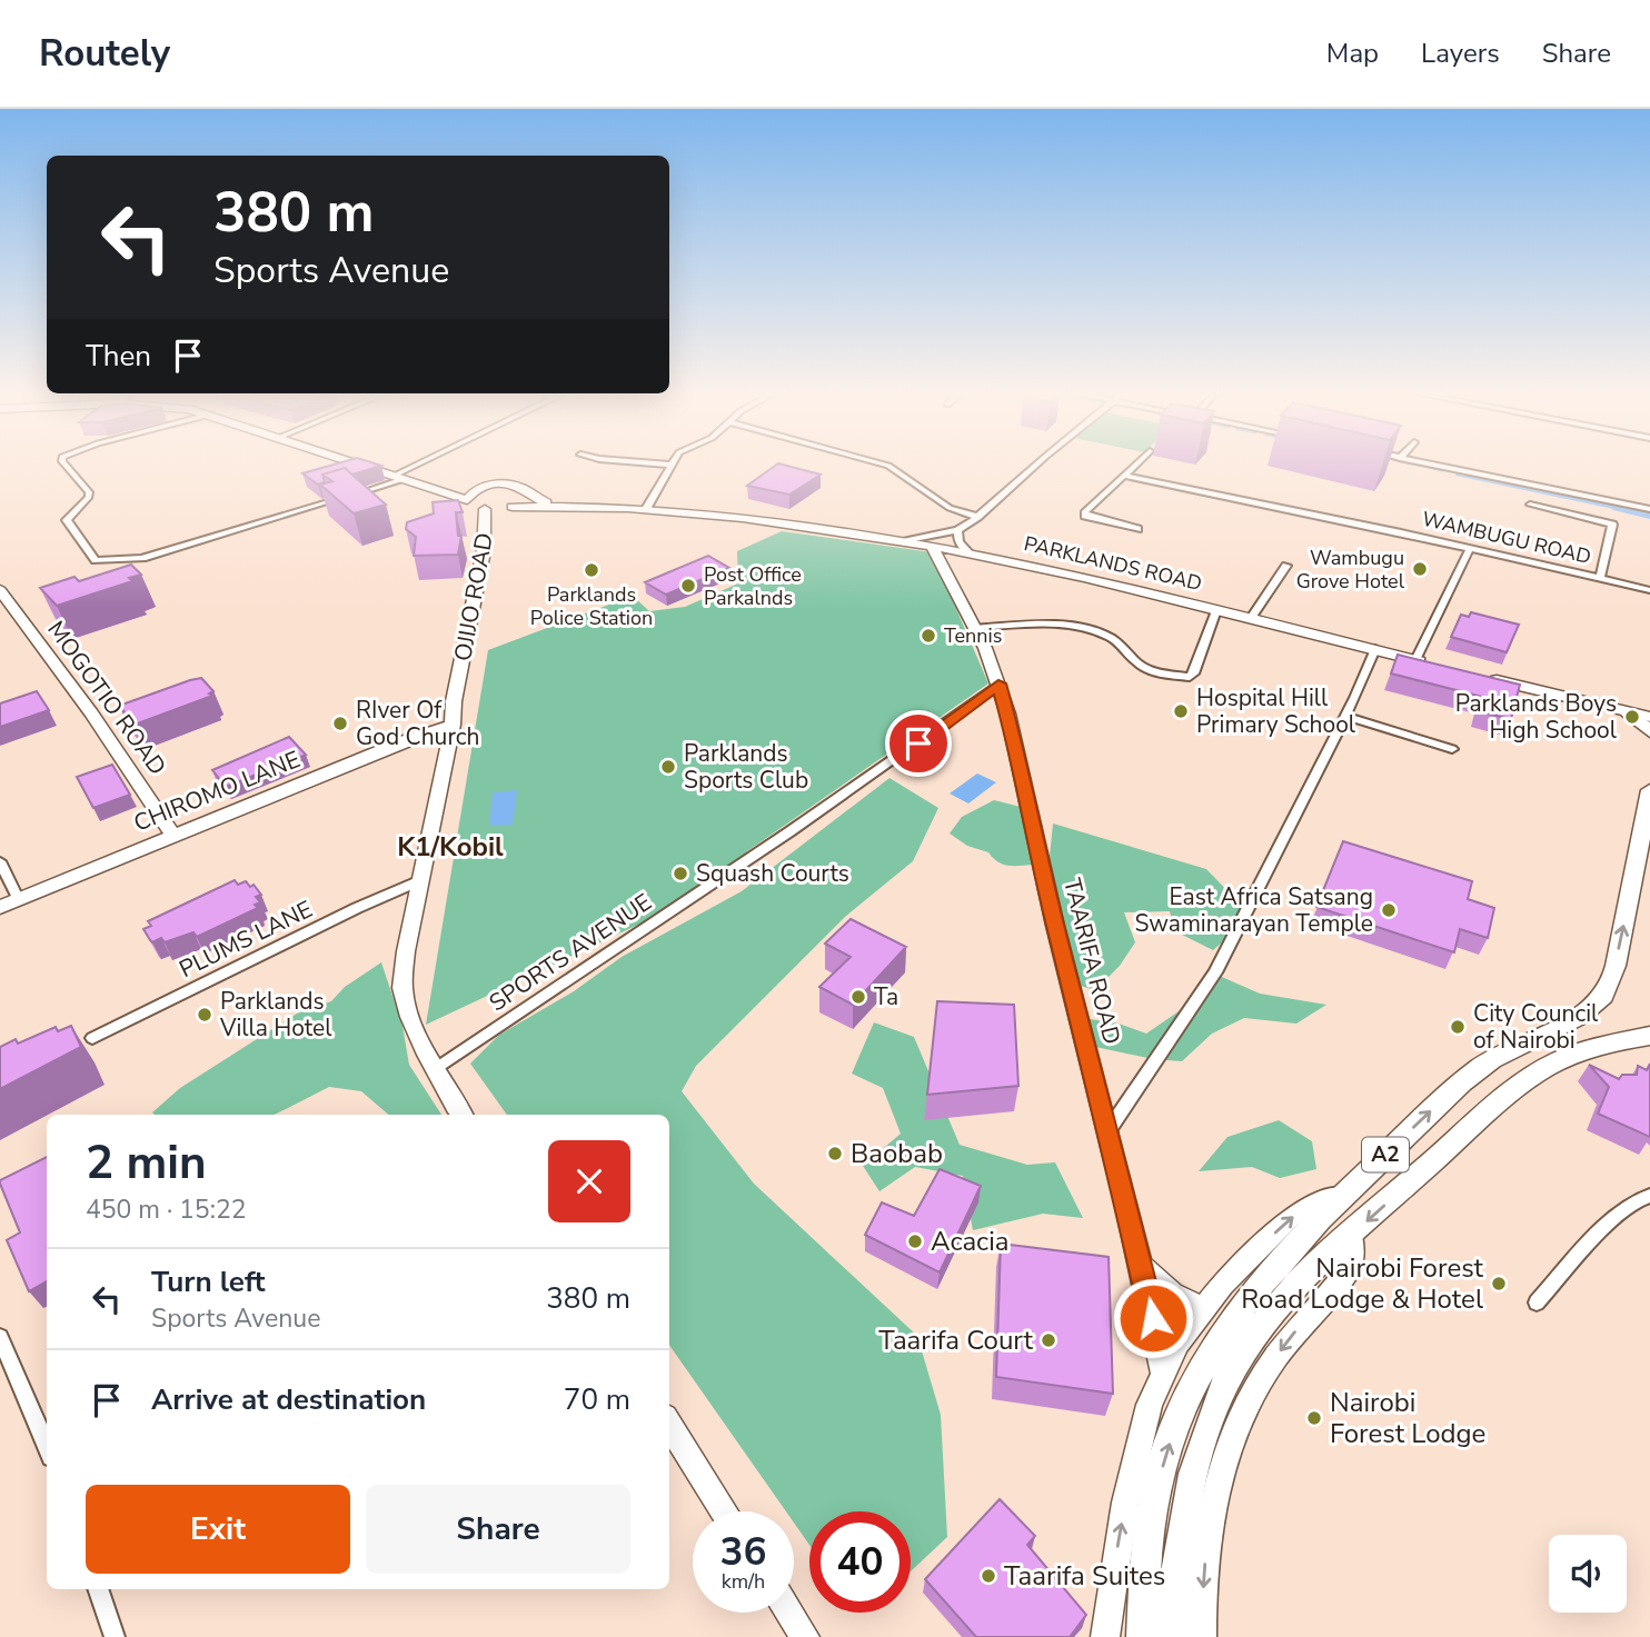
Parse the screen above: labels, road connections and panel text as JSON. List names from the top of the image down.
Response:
{
  "streets": {
    "main road": [
      "PARKLANDS ROAD",
      "OJIJO ROAD",
      "MOGOTIO ROAD",
      "CHIROMO LANE",
      "TAARIFA ROAD",
      "A2"
    ],
    "street": ["WAMBUGU ROAD", "PLUMS LANE", "SPORTS AVENUE"]
  },
  "crossings": [
    ["PARKLANDS ROAD", "OJIJO ROAD"],
    ["PARKLANDS ROAD", "TAARIFA ROAD"],
    ["OJIJO ROAD", "CHIROMO LANE"],
    ["OJIJO ROAD", "PLUMS LANE"],
    ["OJIJO ROAD", "SPORTS AVENUE"],
    ["MOGOTIO ROAD", "CHIROMO LANE"],
    ["SPORTS AVENUE", "TAARIFA ROAD"]
  ],
  "districts": ["K1/Kobil"],
  "places": [
    "Wambugu Grove Hotel",
    "Parklands Police Station",
    "Post Office Parkalnds",
    "Tennis",
    "Hospital Hill Primary School",
    "Parklands Boys High School",
    "RIver Of God Church",
    "Parklands Sports Club",
    "Squash Courts",
    "East Africa Satsang Swaminarayan Temple",
    "Ta",
    "Parklands Villa Hotel",
    "City Council of Nairobi",
    "Baobab",
    "Acacia",
    "Nairobi Forest Road Lodge & Hotel",
    "Taarifa Court",
    "Nairobi Forest Lodge",
    "Taarifa Suites"
  ],
  "page": {
    "header": "Routely",
    "nav": ["Map", "Layers", "Share"],
    "turn": ["380 m", "Sports Avenue"],
    "then": "Then",
    "heading": ["2 min", "450 m · 15:22"],
    "list": [
      {
        "name": "Turn left",
        "note": "Sports Avenue",
        "value": "380 m"
      },
      {
        "name": "Arrive at destination",
        "value": "70 m"
      }
    ],
    "buttons": ["Exit", "Share"],
    "speed": "36 km/h",
    "limit": "40"
  }
}
